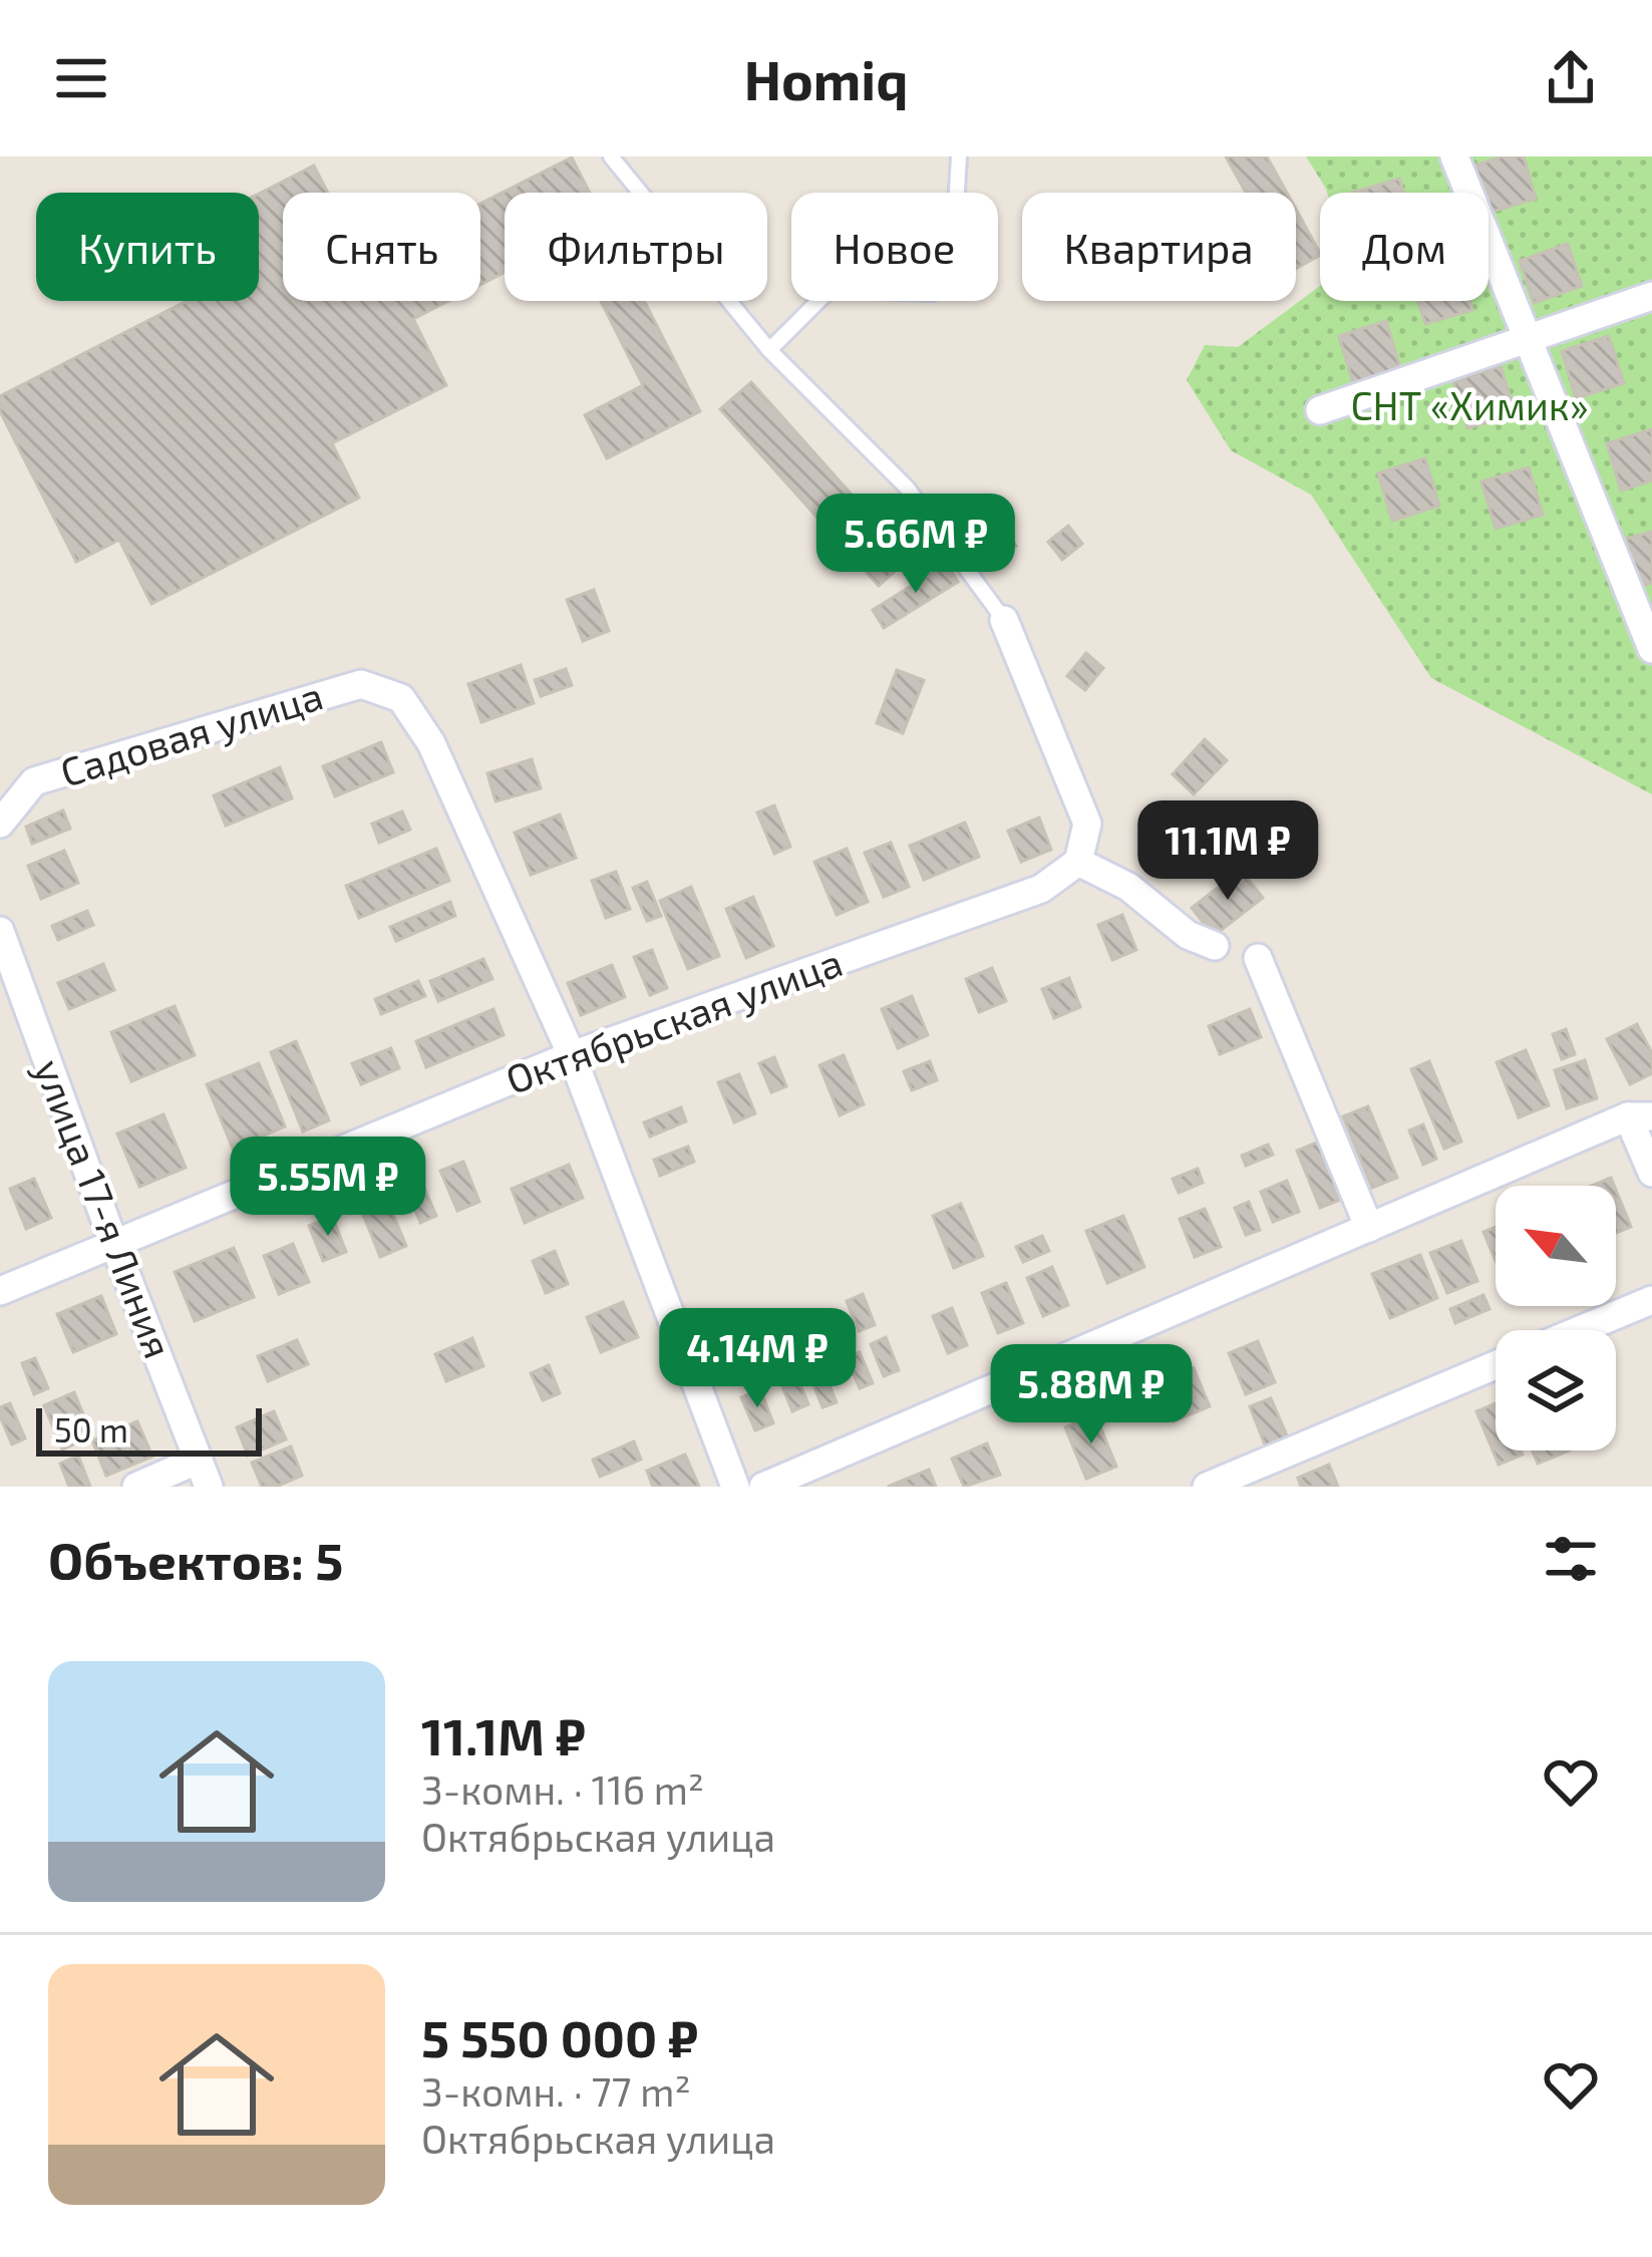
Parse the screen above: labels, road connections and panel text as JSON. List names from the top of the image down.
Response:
{
  "streets": {
    "street": ["Садовая улица", "Октябрьская улица", "улица 17-я Линия"]
  },
  "crossings": [
    ["Садовая улица", "Октябрьская улица"],
    ["Октябрьская улица", "улица 17-я Линия"]
  ],
  "parks": ["СНТ «Химик»"],
  "scale_bar": "50 m",
  "north": "top left",
  "page": {
    "header": "Homiq",
    "chip": [
      "Купить",
      "Снять",
      "Фильтры",
      "Новое",
      "Квартира",
      "Дом"
    ],
    "price": [
      "5.66M ₽",
      "11.1M ₽",
      "5.55M ₽",
      "4.14M ₽",
      "5.88M ₽"
    ],
    "scale": "50 m",
    "heading": "Объектов: 5",
    "list": [
      {
        "name": "11.1M ₽",
        "note": "3-комн. · 116 m² · Октябрьская улица"
      },
      {
        "name": "5 550 000 ₽",
        "note": "3-комн. · 77 m² · Октябрьская улица"
      }
    ]
  }
}
